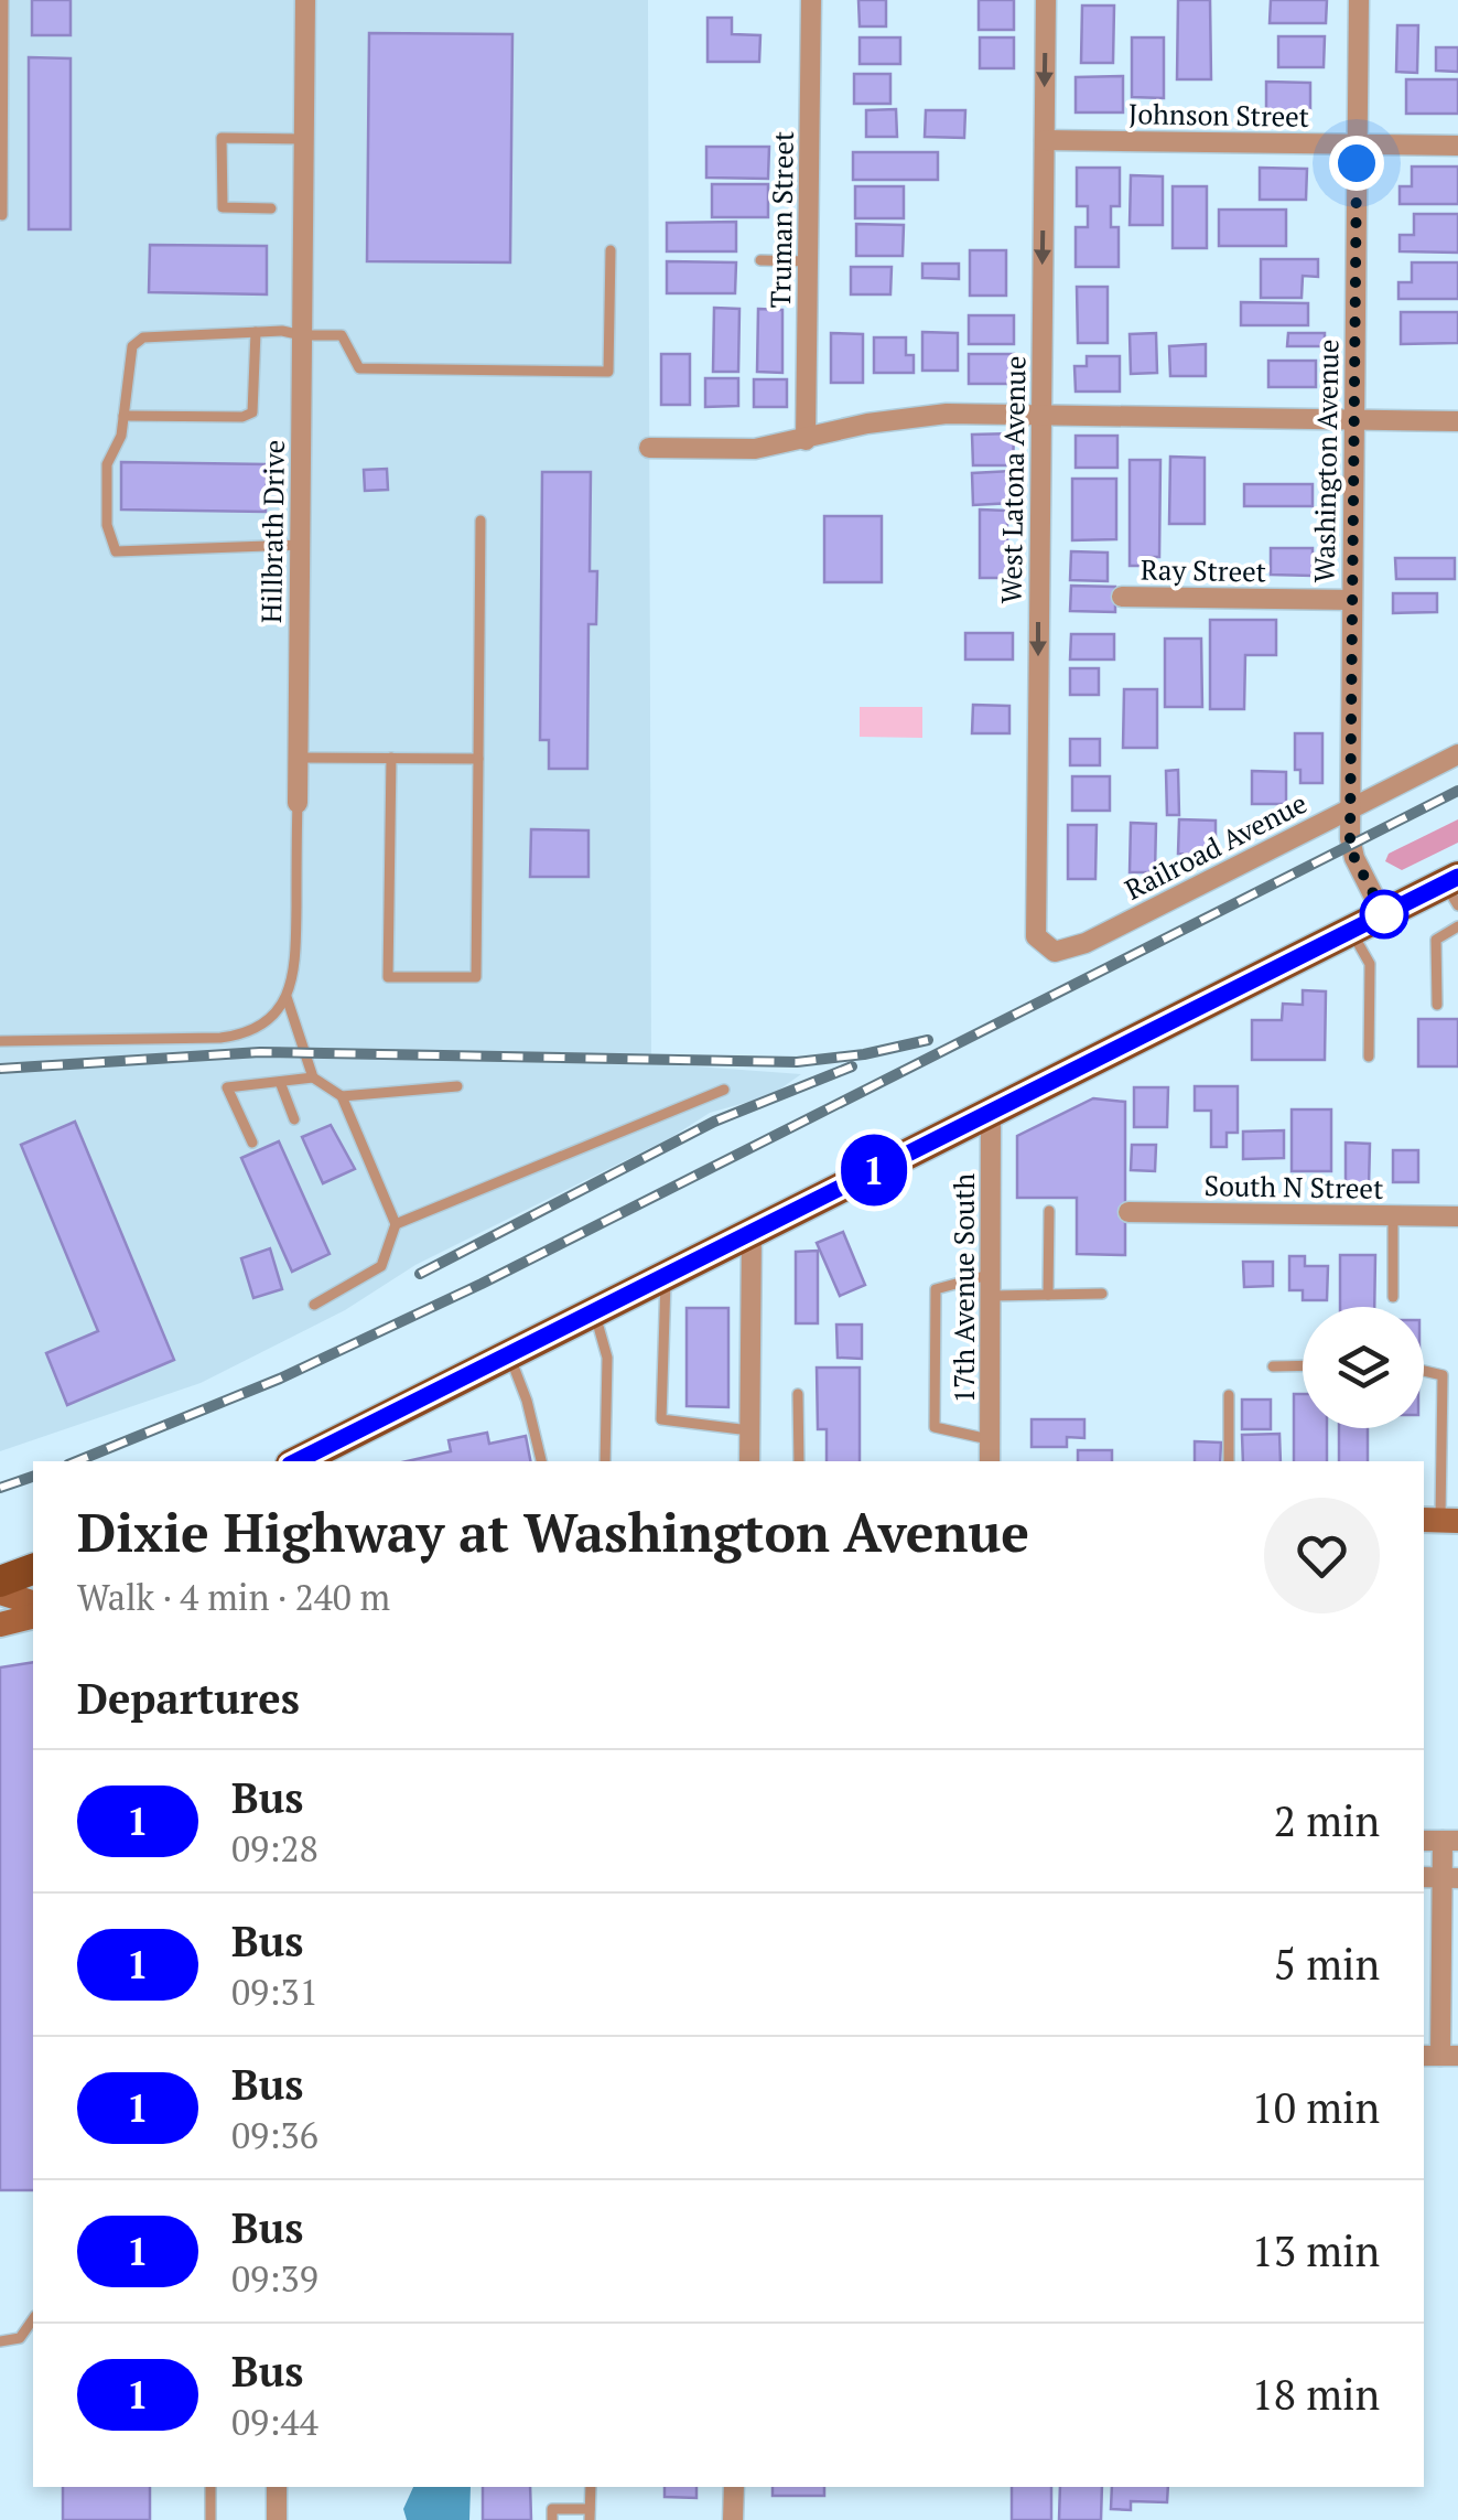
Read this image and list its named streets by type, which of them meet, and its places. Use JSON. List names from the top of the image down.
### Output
{
  "streets": {
    "street": [
      "Johnson Street",
      "Truman Street",
      "Washington Avenue",
      "West Latona Avenue",
      "Hillbrath Drive",
      "Ray Street",
      "Railroad Avenue",
      "South N Street",
      "17th Avenue South"
    ]
  },
  "crossings": [
    ["Johnson Street", "Washington Avenue"],
    ["Johnson Street", "West Latona Avenue"],
    ["Washington Avenue", "Ray Street"],
    ["Washington Avenue", "Railroad Avenue"],
    ["West Latona Avenue", "Railroad Avenue"]
  ],
  "one_way": ["West Latona Avenue"],
  "lines": ["bus line 1"],
  "page": {
    "on_map": "1",
    "heading": [
      ["Dixie Highway at Washington Avenue", "Walk · 4 min · 240 m"],
      "Departures"
    ],
    "list": [
      {
        "mark": "1",
        "name": "Bus",
        "note": "09:28",
        "value": "2 min"
      },
      {
        "mark": "1",
        "name": "Bus",
        "note": "09:31",
        "value": "5 min"
      },
      {
        "mark": "1",
        "name": "Bus",
        "note": "09:36",
        "value": "10 min"
      },
      {
        "mark": "1",
        "name": "Bus",
        "note": "09:39",
        "value": "13 min"
      },
      {
        "mark": "1",
        "name": "Bus",
        "note": "09:44",
        "value": "18 min"
      }
    ]
  }
}
